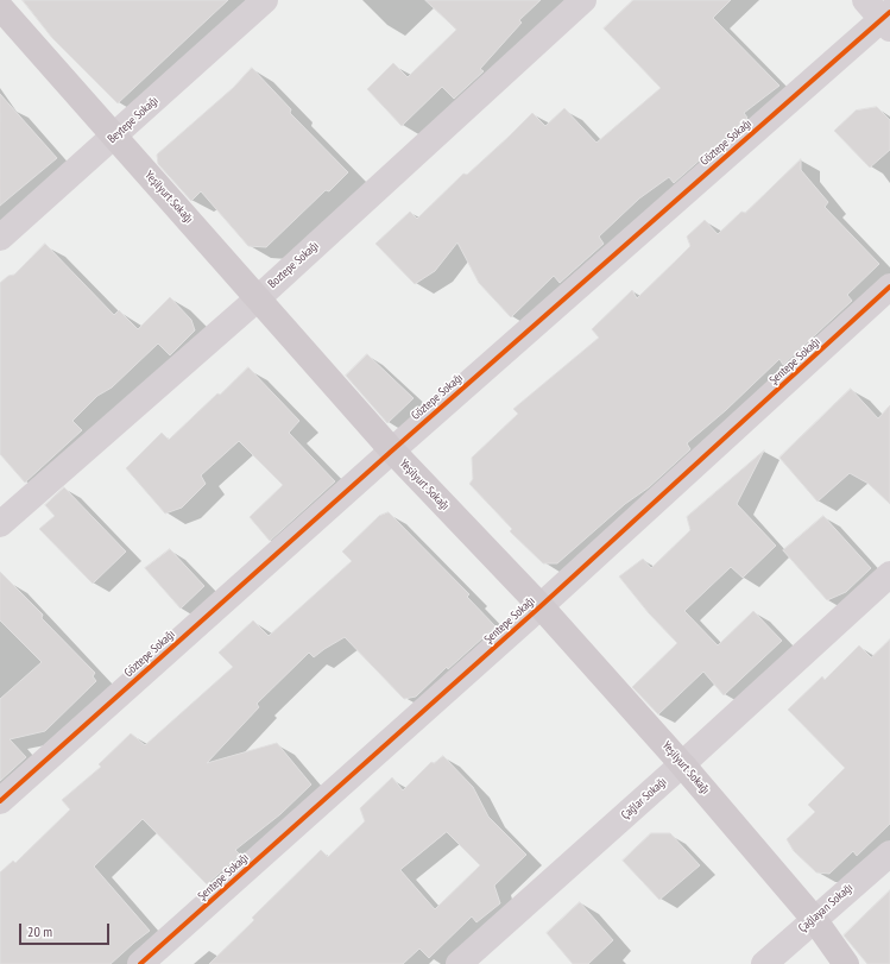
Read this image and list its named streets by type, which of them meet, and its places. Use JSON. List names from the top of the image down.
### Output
{
  "streets": {
    "main road": ["Yeşilyurt Sokağı"],
    "street": [
      "Beytepe Sokağı",
      "Göztepe Sokağı",
      "Boztepe Sokağı",
      "Şentepe Sokağı",
      "Çağlar Sokağı",
      "Çağlayan Sokağı"
    ]
  },
  "crossings": [
    ["Beytepe Sokağı", "Yeşilyurt Sokağı"],
    ["Göztepe Sokağı", "Yeşilyurt Sokağı"],
    ["Yeşilyurt Sokağı", "Boztepe Sokağı"],
    ["Yeşilyurt Sokağı", "Şentepe Sokağı"],
    ["Yeşilyurt Sokağı", "Çağlar Sokağı"],
    ["Yeşilyurt Sokağı", "Çağlayan Sokağı"]
  ],
  "scale_bar": "20 m"
}
